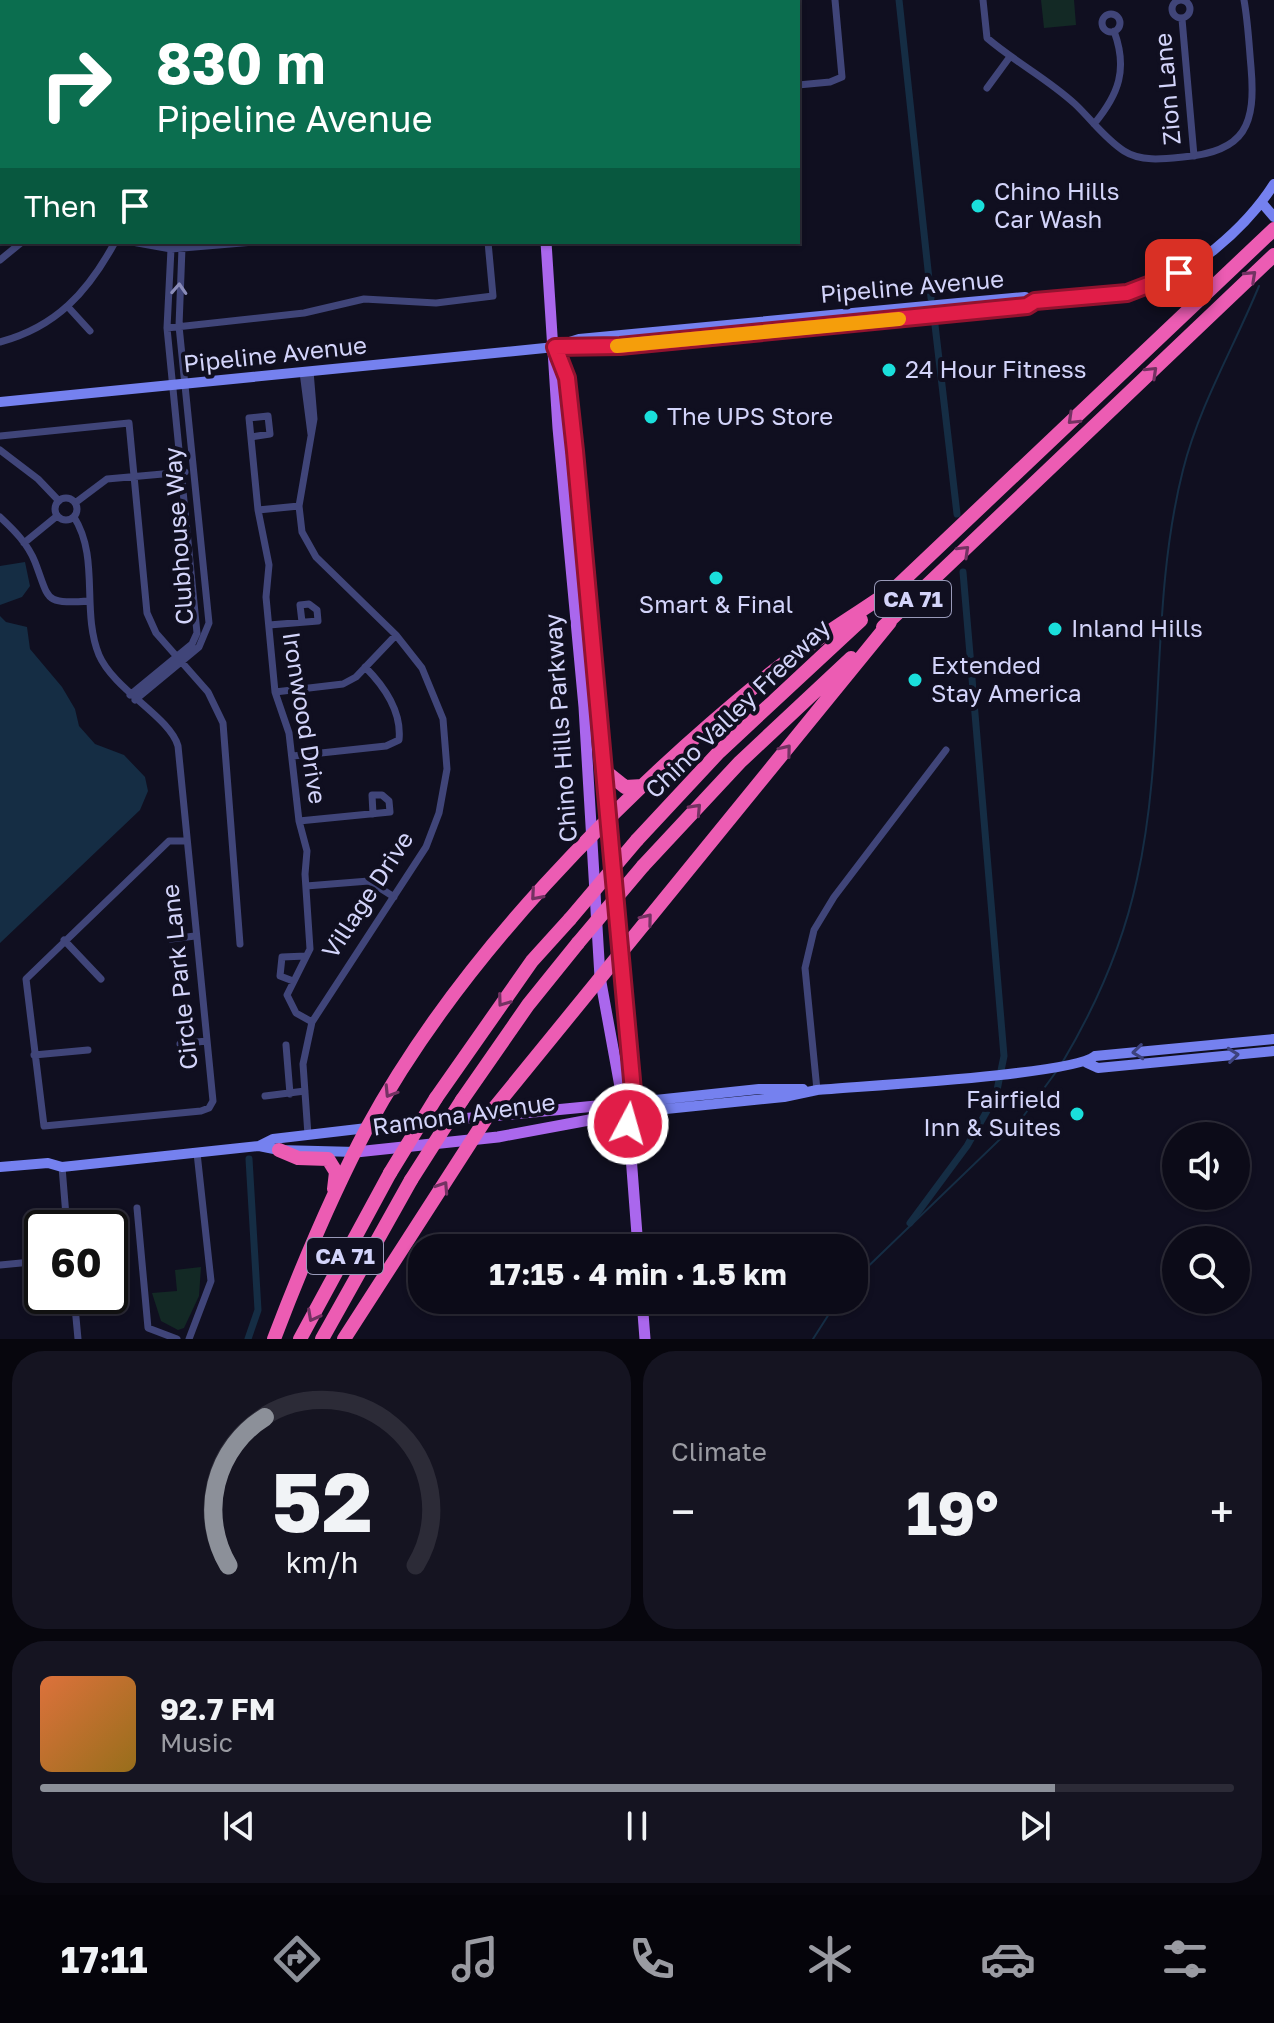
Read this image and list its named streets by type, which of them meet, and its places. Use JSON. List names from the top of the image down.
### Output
{
  "streets": {
    "highway": ["CA 71", "Chino Valley Freeway"],
    "main road": ["Pipeline Avenue", "Chino Hills Parkway", "Ramona Avenue"],
    "street": [
      "Zion Lane",
      "Clubhouse Way",
      "Ironwood Drive",
      "Village Drive",
      "Circle Park Lane"
    ]
  },
  "crossings": [
    ["Pipeline Avenue", "Clubhouse Way"],
    ["Pipeline Avenue", "Chino Hills Parkway"],
    ["Pipeline Avenue", "Village Drive"],
    ["Clubhouse Way", "Circle Park Lane"],
    ["Chino Hills Parkway", "Ramona Avenue"],
    ["Village Drive", "Ramona Avenue"]
  ],
  "places": [
    "Chino Hills Car Wash",
    "24 Hour Fitness",
    "The UPS Store",
    "Smart & Final",
    "Inland Hills",
    "Extended Stay America",
    "Fairfield Inn & Suites"
  ],
  "page": {
    "turn": ["830 m", "Pipeline Avenue"],
    "then": "Then",
    "limit": "60",
    "trip": "17:15 · 4 min · 1.5 km",
    "tile": "Climate",
    "heat": ["−", "19°", "+"],
    "song": ["92.7 FM", "Music"],
    "tabs": "17:11",
    "gauge": ["52", "km/h"]
  }
}
